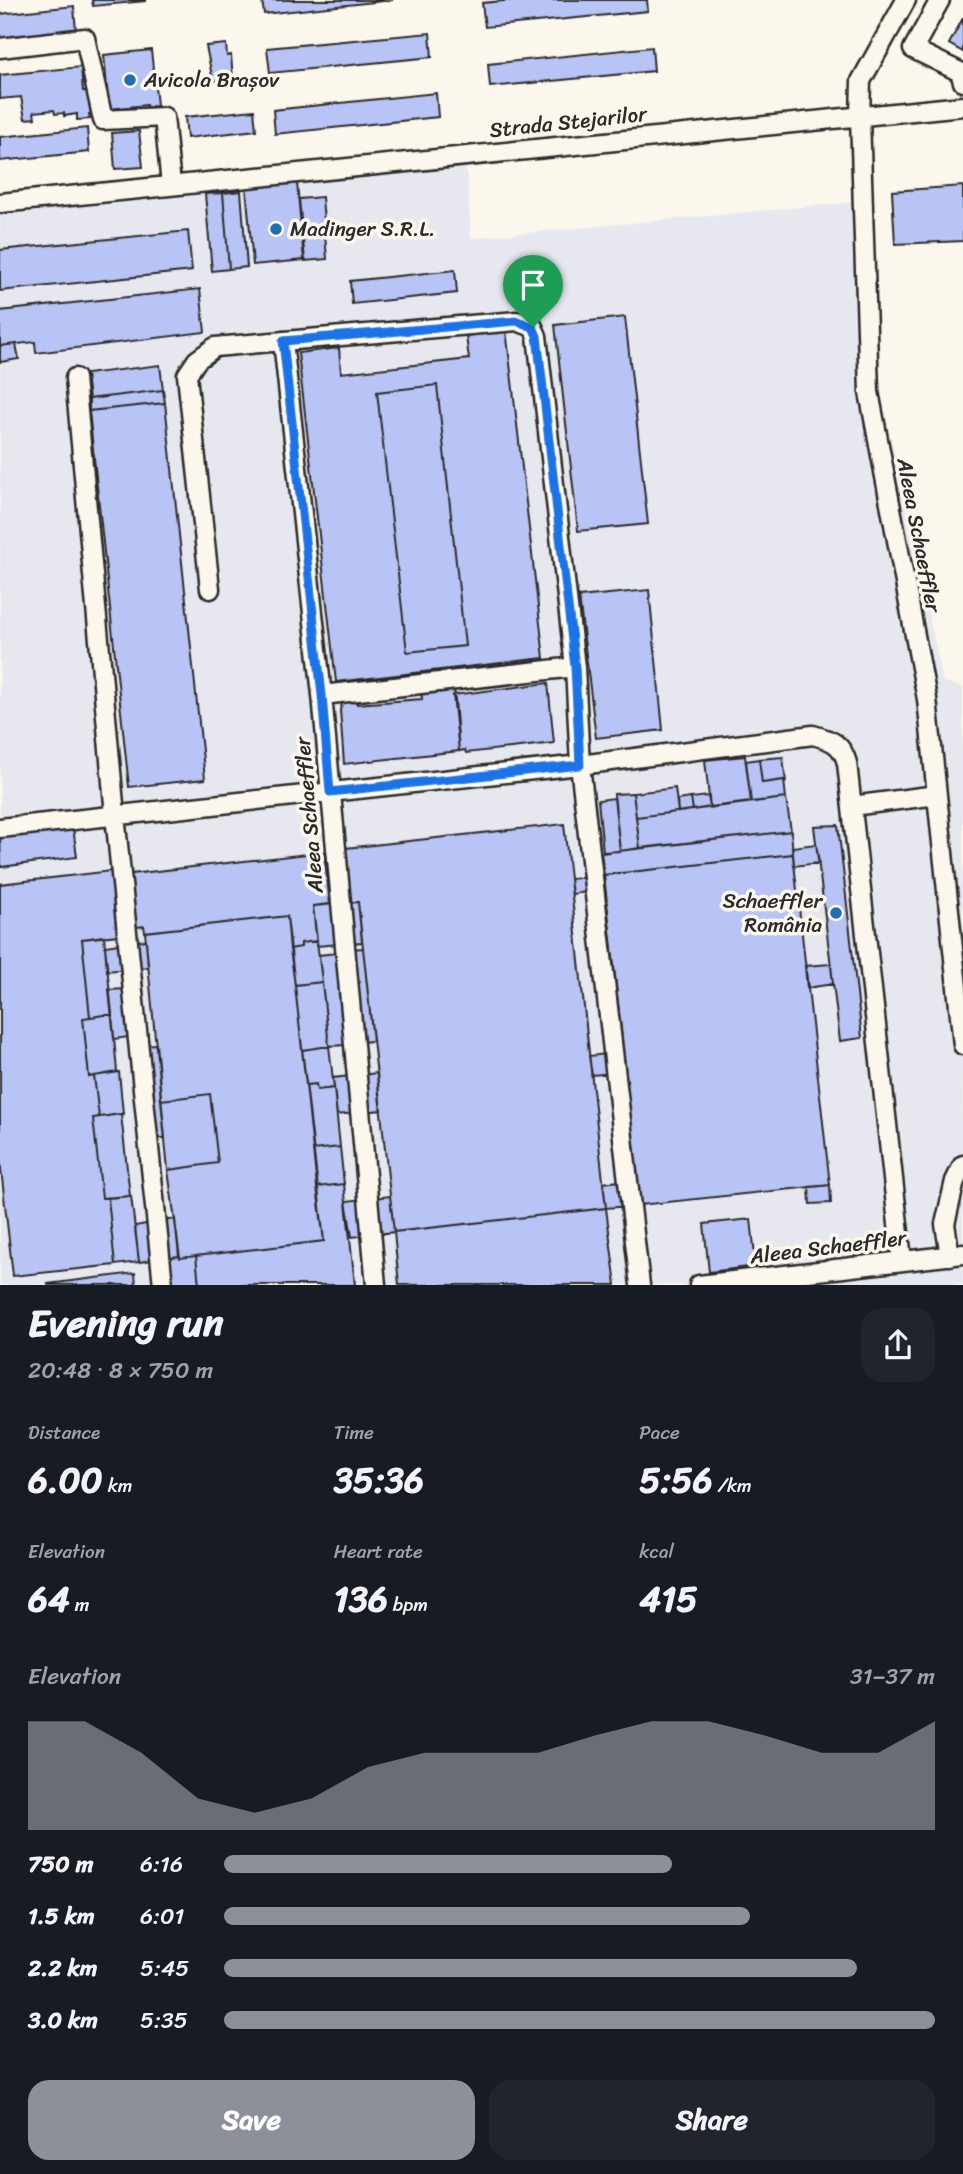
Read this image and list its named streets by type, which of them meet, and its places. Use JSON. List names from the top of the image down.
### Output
{
  "streets": {
    "street": ["Strada Stejarilor", "Aleea Schaeffler"]
  },
  "crossings": [
    ["Strada Stejarilor", "Aleea Schaeffler"]
  ],
  "places": ["Avicola Brașov", "Madinger S.R.L.", "Schaeffler România"],
  "page": {
    "heading": ["Evening run", "20:48 · 8 × 750 m"],
    "stats": [
      ["Distance", "6.00 km"],
      ["Time", "35:36"],
      ["Pace", "5:56 /km"],
      ["Elevation", "64 m"],
      ["Heart rate", "136 bpm"],
      ["kcal", "415"]
    ],
    "chart": ["Elevation", "31–37 m"],
    "list": [
      {
        "name": "750 m",
        "note": "6:16"
      },
      {
        "name": "1.5 km",
        "note": "6:01"
      },
      {
        "name": "2.2 km",
        "note": "5:45"
      },
      {
        "name": "3.0 km",
        "note": "5:35"
      }
    ],
    "buttons": ["Save", "Share"]
  }
}
